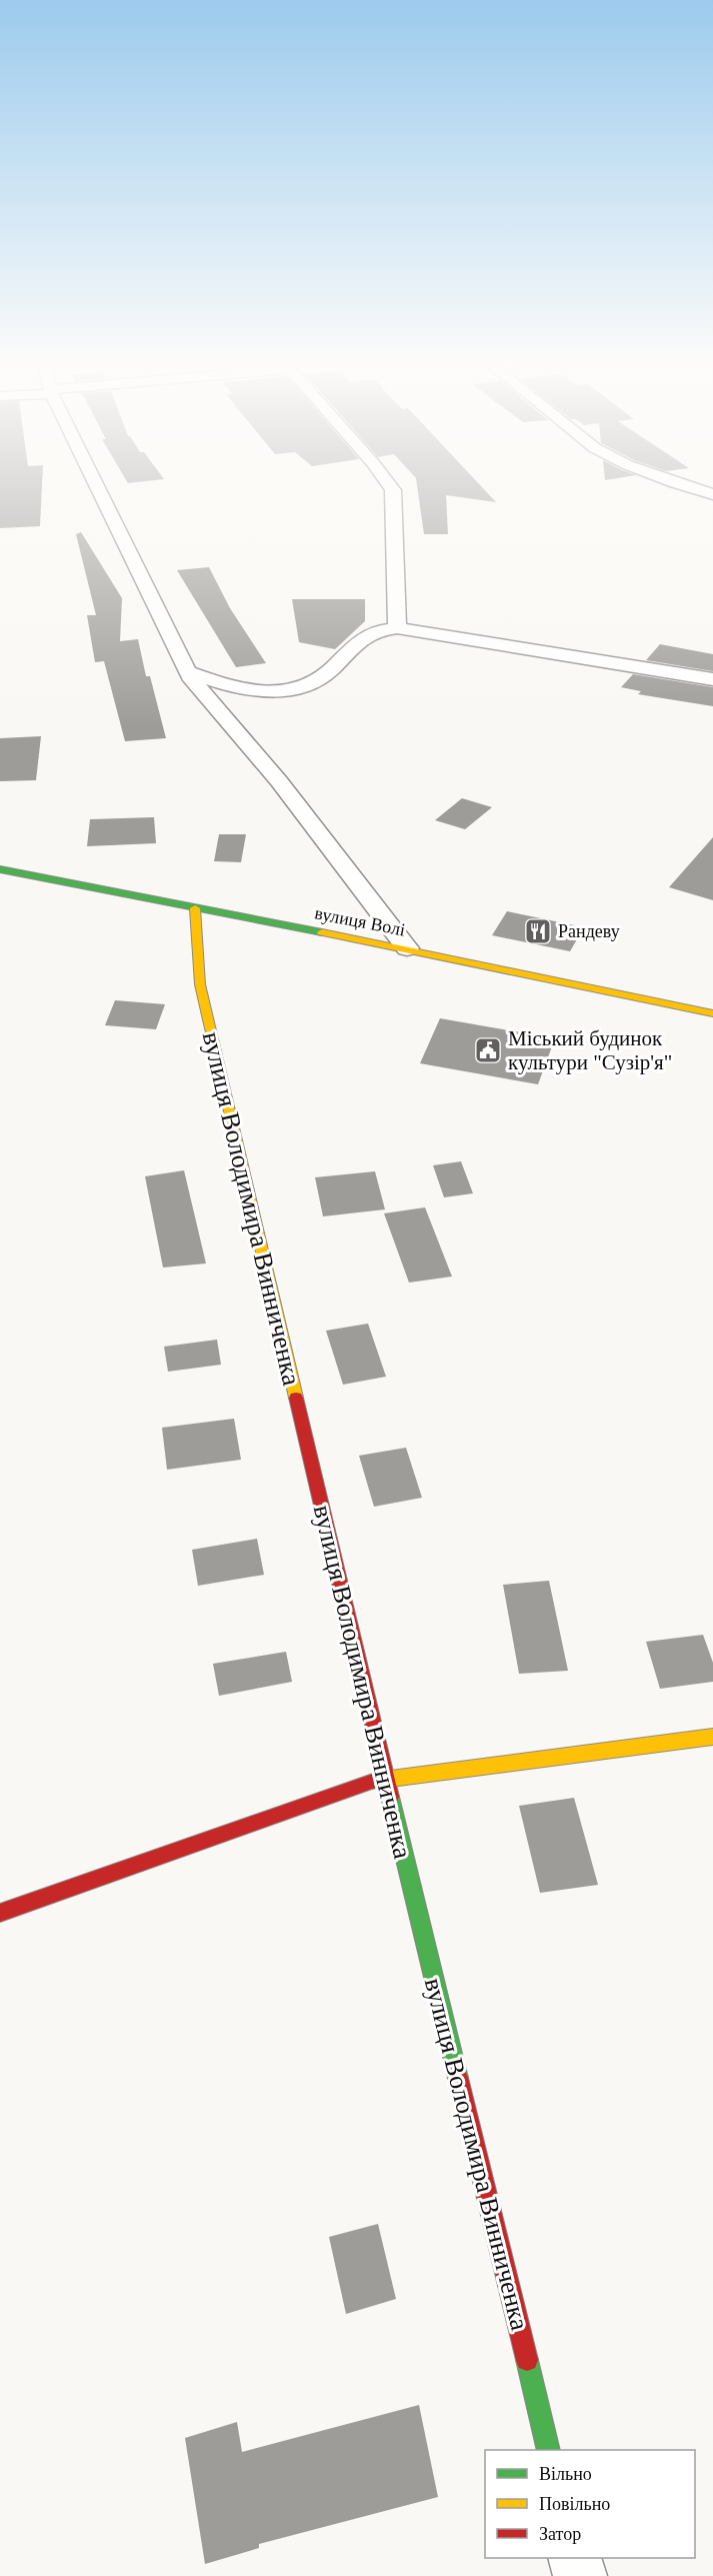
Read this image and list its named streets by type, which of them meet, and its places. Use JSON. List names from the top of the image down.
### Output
{
  "streets": {
    "street": ["вулиця Волі", "вулиця Володимира Винниченка"]
  },
  "crossings": [
    ["вулиця Волі", "вулиця Володимира Винниченка"]
  ],
  "places": {
    "restaurant": ["Рандеву"],
    "public building": ["Міський будинок культури \"Сузір'я\""]
  },
  "legend": ["Вільно", "Повільно", "Затор"]
}
